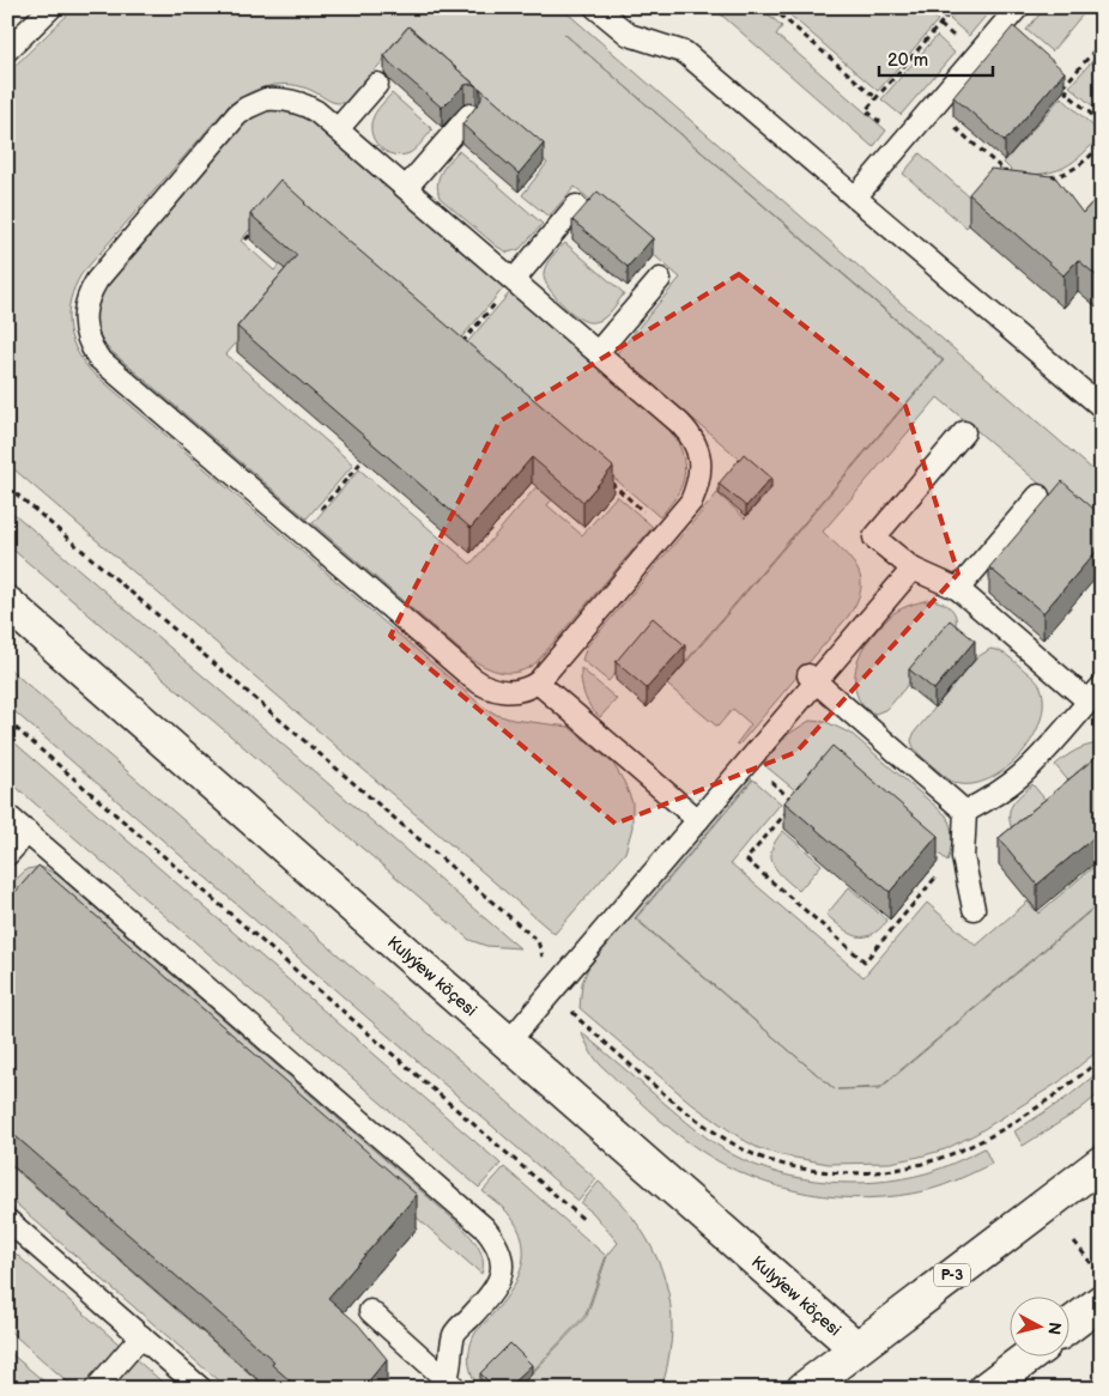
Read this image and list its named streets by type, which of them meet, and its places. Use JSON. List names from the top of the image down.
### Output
{
  "streets": {
    "main road": ["Kulyýew köçesi", "P-3"]
  },
  "crossings": [
    ["Kulyýew köçesi", "P-3"]
  ],
  "scale_bar": "20 m",
  "north": "right"
}
